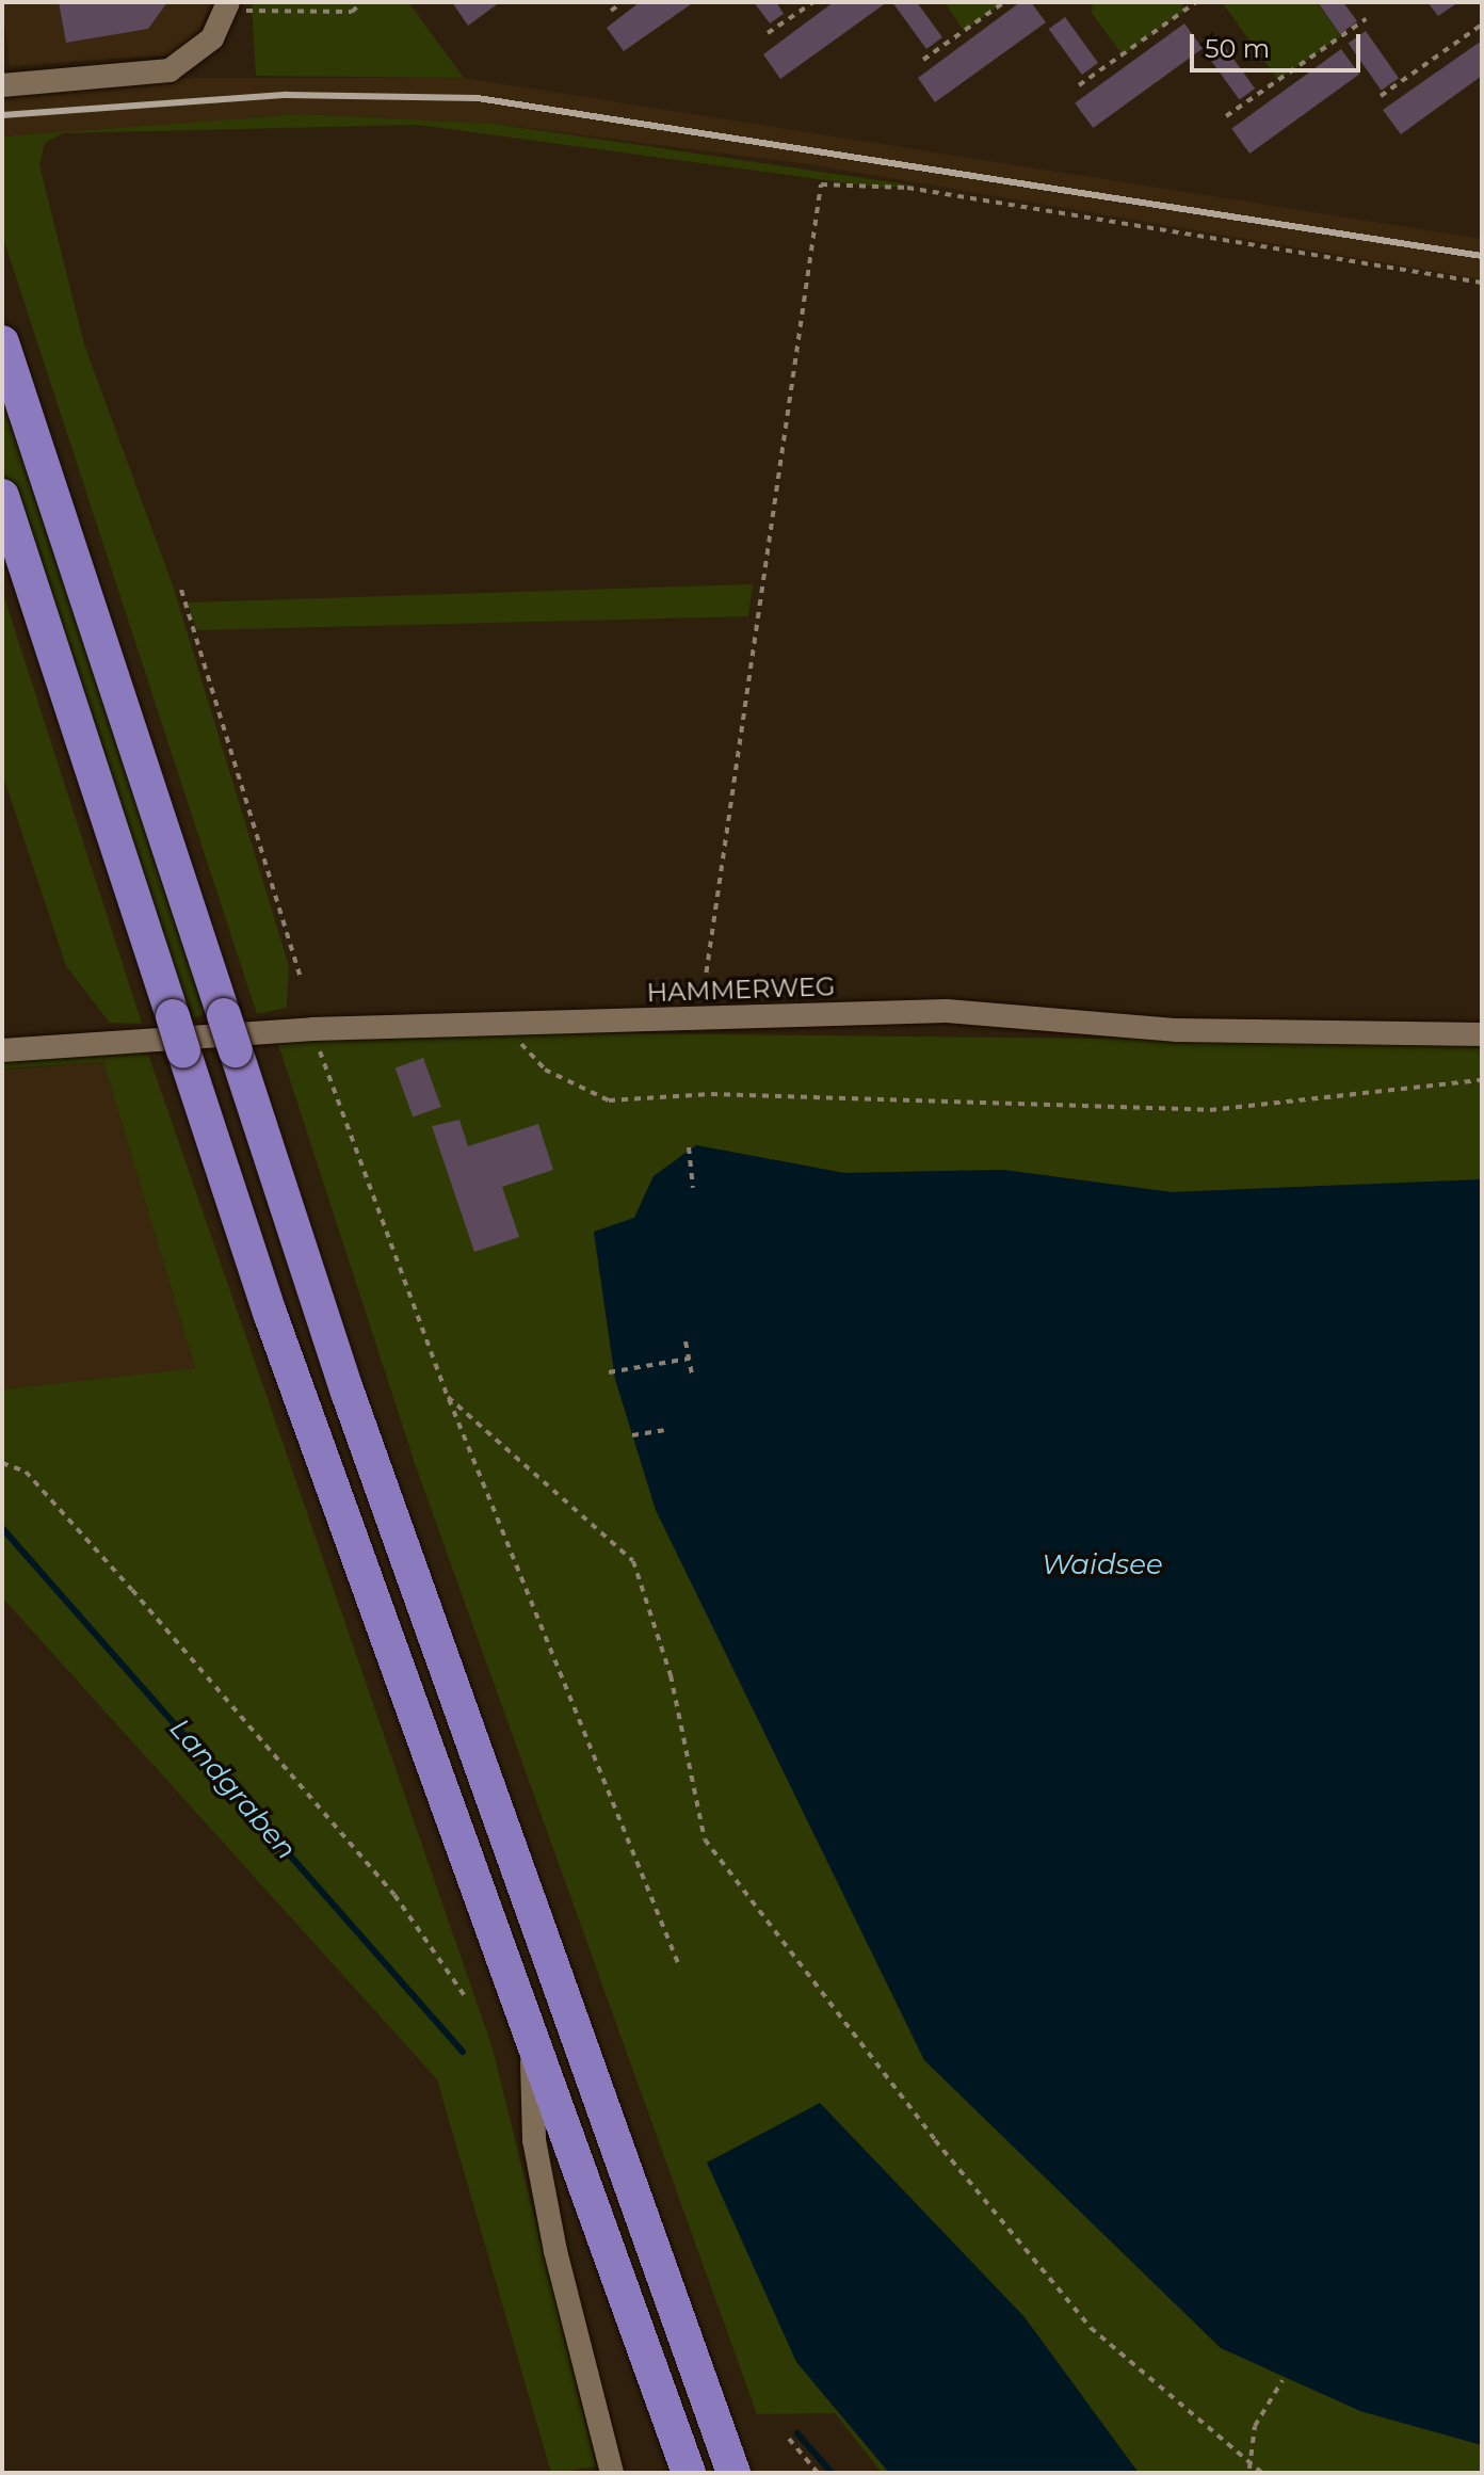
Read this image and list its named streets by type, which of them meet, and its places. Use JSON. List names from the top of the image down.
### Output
{
  "streets": {
    "street": ["HAMMERWEG"]
  },
  "water": ["Waidsee", "Landgraben"],
  "scale_bar": "50 m"
}
